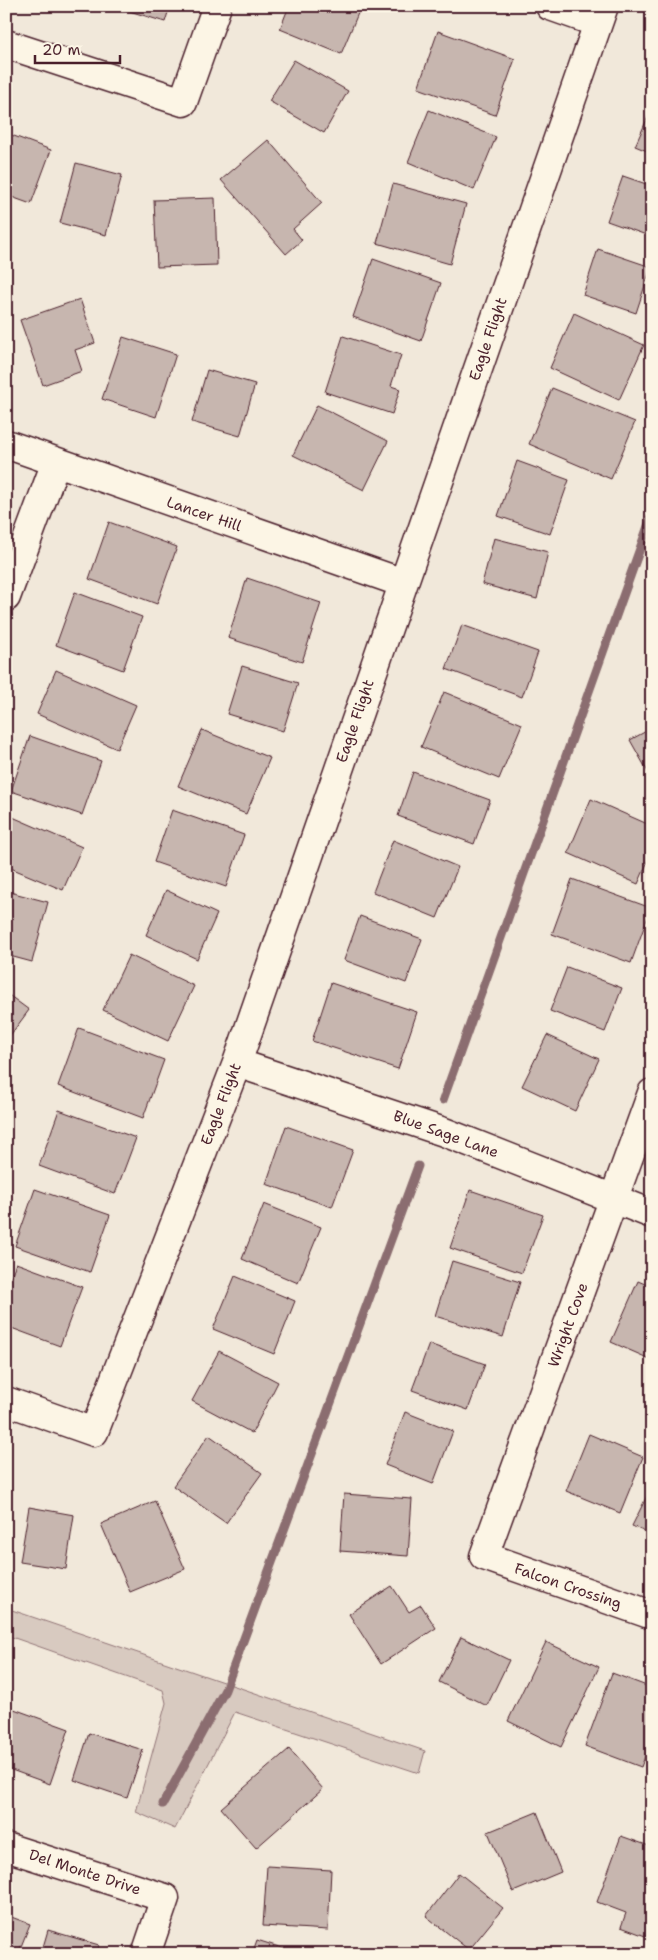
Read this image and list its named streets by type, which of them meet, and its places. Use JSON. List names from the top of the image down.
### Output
{
  "streets": {
    "street": [
      "Eagle Flight",
      "Lancer Hill",
      "Blue Sage Lane",
      "Wright Cove",
      "Falcon Crossing",
      "Del Monte Drive"
    ]
  },
  "crossings": [
    ["Eagle Flight", "Lancer Hill"],
    ["Eagle Flight", "Blue Sage Lane"],
    ["Blue Sage Lane", "Wright Cove"],
    ["Wright Cove", "Falcon Crossing"]
  ],
  "scale_bar": "20 m"
}
